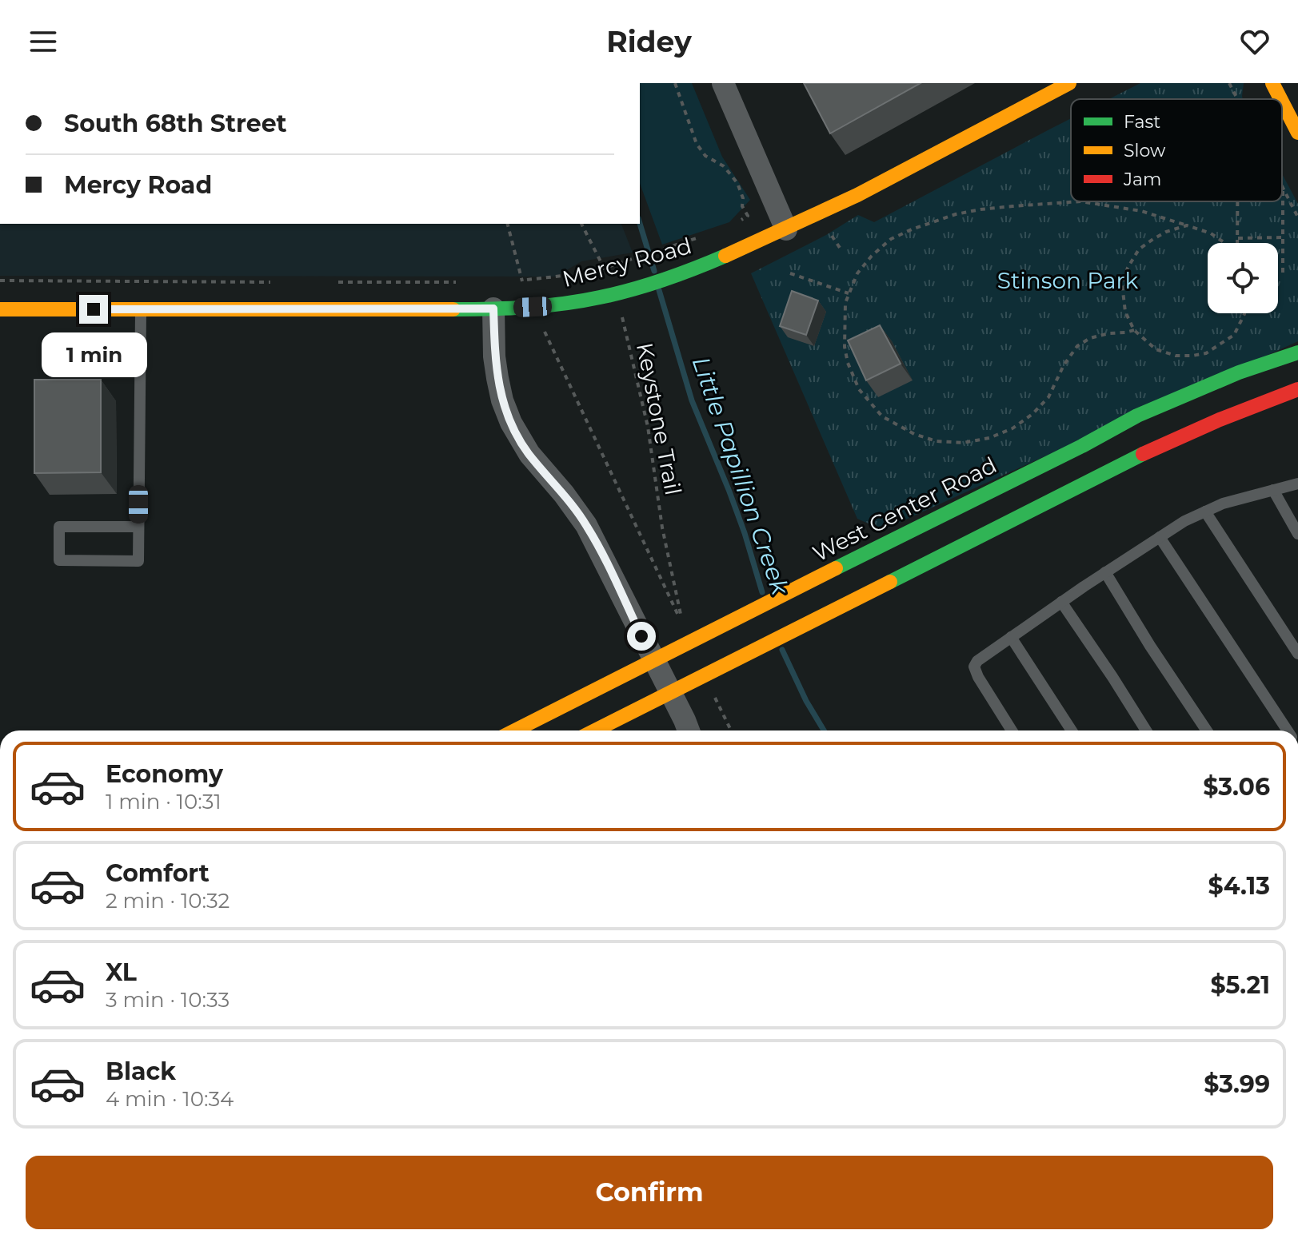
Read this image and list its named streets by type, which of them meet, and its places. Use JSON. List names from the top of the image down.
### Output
{
  "streets": {
    "main road": ["Mercy Road", "West Center Road"],
    "path": ["Keystone Trail"]
  },
  "crossings": [
    ["Mercy Road", "Keystone Trail"]
  ],
  "water": ["Little Papillion Creek"],
  "parks": ["Stinson Park"],
  "legend": ["Fast", "Slow", "Jam"],
  "page": {
    "header": "Ridey",
    "banner": ["South 68th Street", "Mercy Road"],
    "bubble": "1 min",
    "list": [
      {
        "name": "Economy",
        "note": "1 min · 10:31",
        "value": "$3.06"
      },
      {
        "name": "Comfort",
        "note": "2 min · 10:32",
        "value": "$4.13"
      },
      {
        "name": "XL",
        "note": "3 min · 10:33",
        "value": "$5.21"
      },
      {
        "name": "Black",
        "note": "4 min · 10:34",
        "value": "$3.99"
      }
    ],
    "buttons": "Confirm"
  }
}
